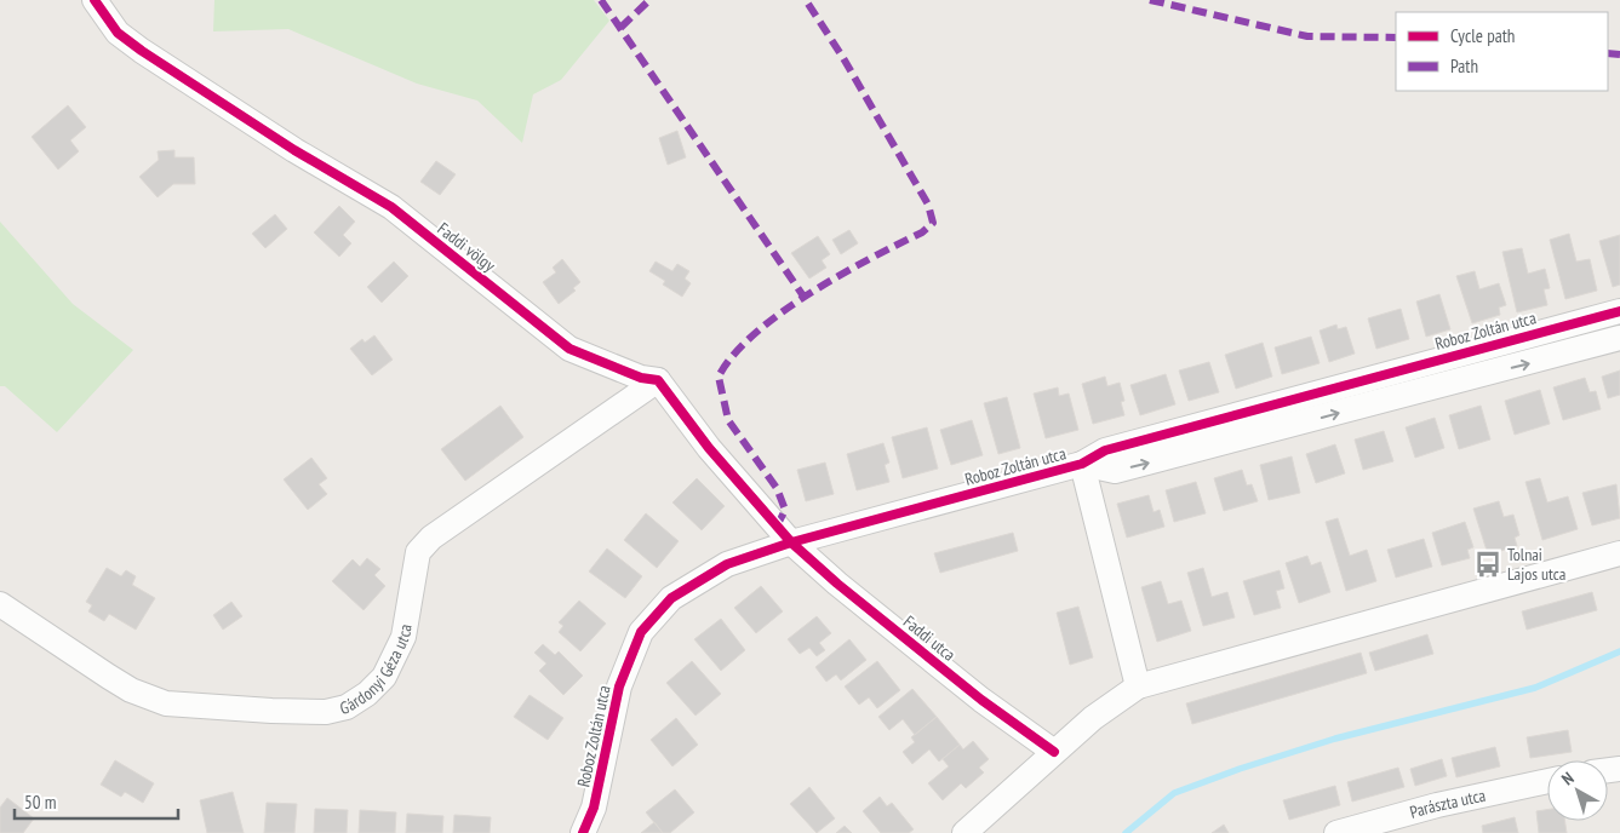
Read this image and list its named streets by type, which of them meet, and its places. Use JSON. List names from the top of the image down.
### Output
{
  "streets": {
    "street": [
      "Faddi völgy",
      "Roboz Zoltán utca",
      "Faddi utca",
      "Gárdonyi Géza utca",
      "Parászta utca"
    ]
  },
  "crossings": [
    ["Faddi völgy", "Gárdonyi Géza utca"],
    ["Roboz Zoltán utca", "Faddi utca"]
  ],
  "places": {
    "bus stop": ["Tolnai Lajos utca"]
  },
  "legend": ["Cycle path", "Path"],
  "scale_bar": "50 m",
  "north": "top left"
}
